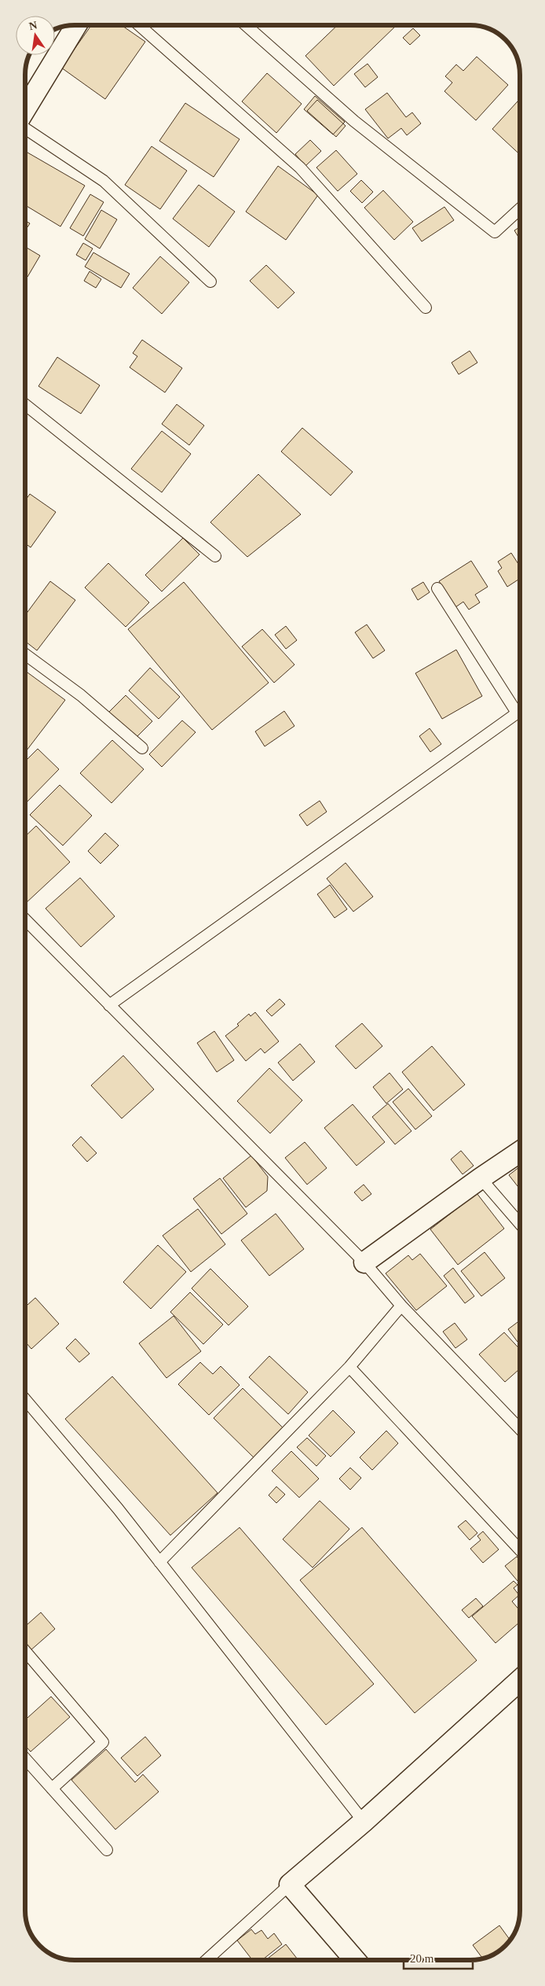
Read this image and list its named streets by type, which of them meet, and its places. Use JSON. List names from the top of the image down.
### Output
{
  "scale_bar": "20 m",
  "north": "top"
}
